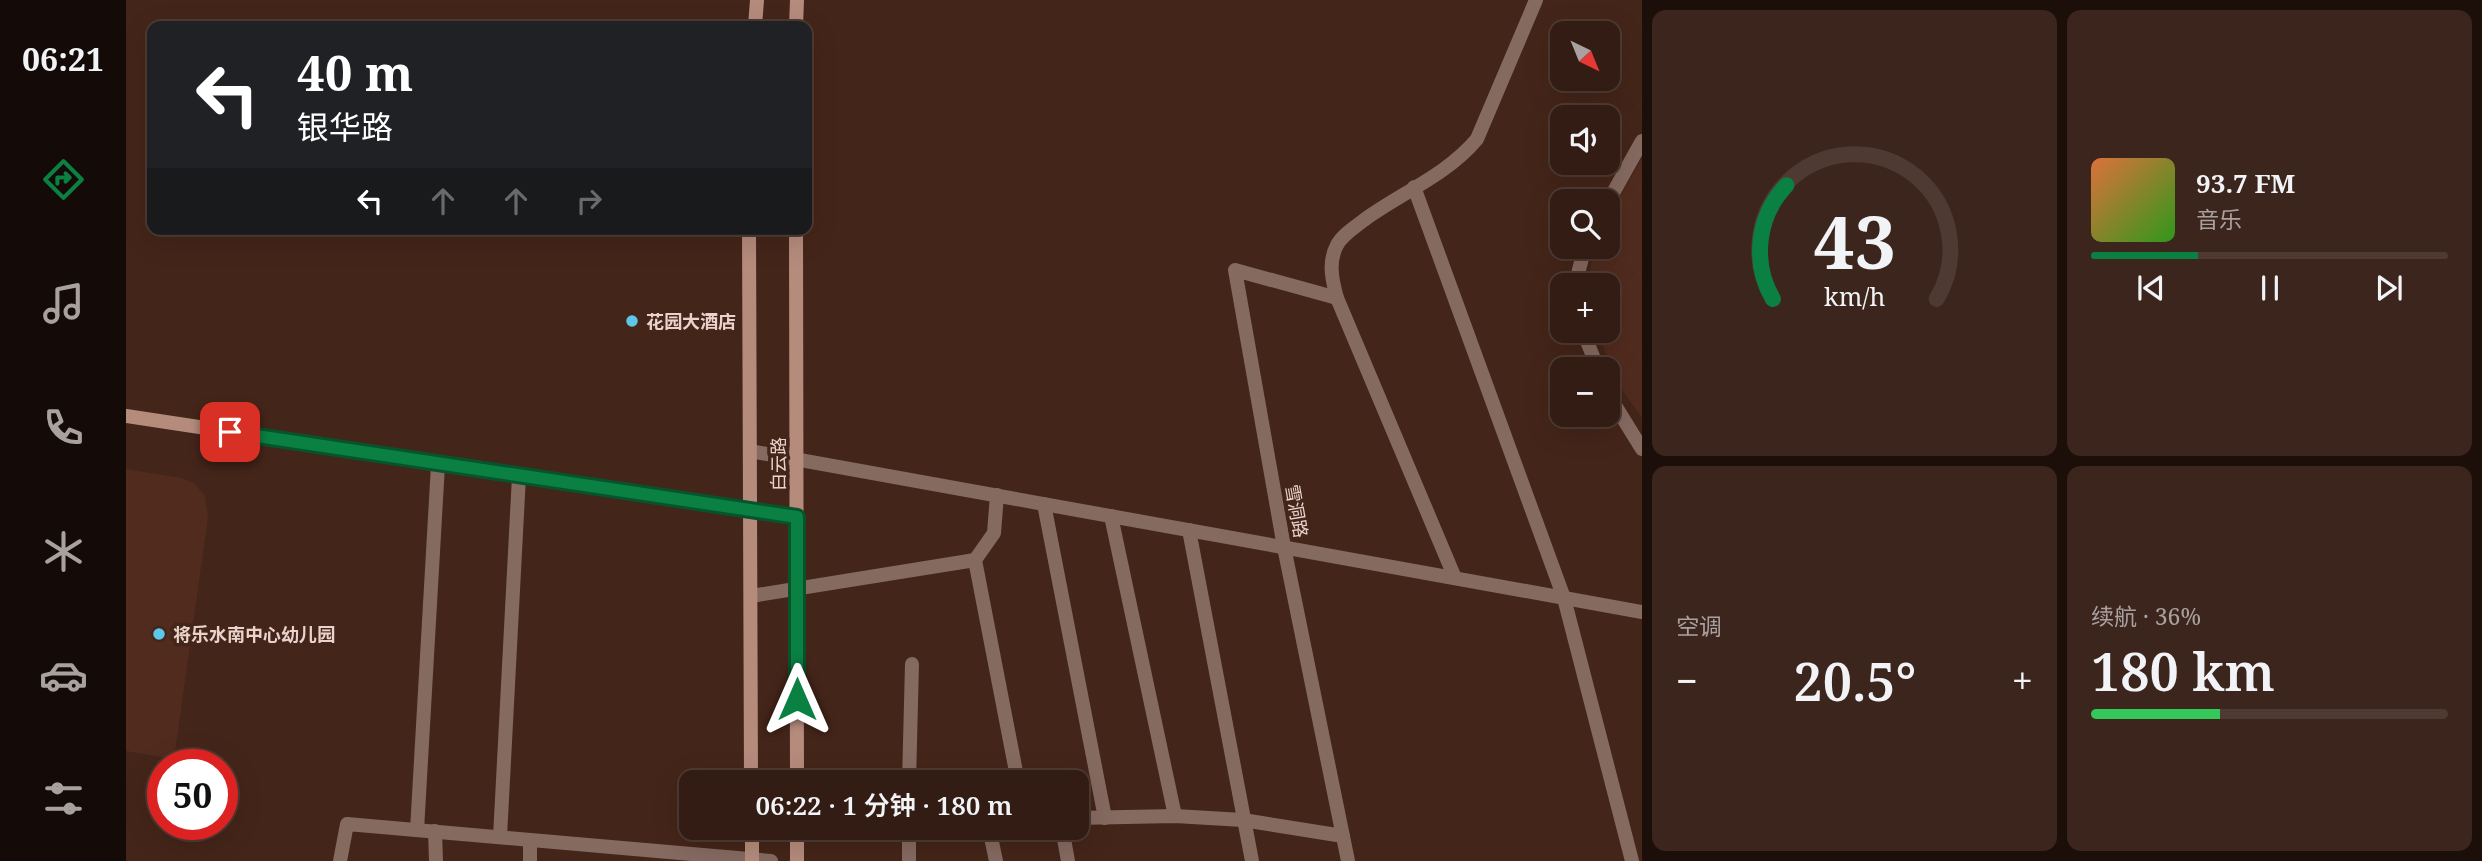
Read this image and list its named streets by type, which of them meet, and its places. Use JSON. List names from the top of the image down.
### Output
{
  "streets": {
    "main road": ["白云路"],
    "street": ["雪洞路"]
  },
  "places": ["花园大酒店", "将乐水南中心幼儿园"],
  "north": "bottom right",
  "page": {
    "tabs": "06:21",
    "map_buttons": ["+", "−"],
    "turn": ["40 m", "银华路"],
    "song": ["93.7 FM", "音乐"],
    "tile": [
      "空调",
      ["续航 · 36%", "180 km"]
    ],
    "heat": ["−", "20.5°", "+"],
    "limit": "50",
    "trip": "06:22 · 1 分钟 · 180 m",
    "gauge": ["43", "km/h"]
  }
}
